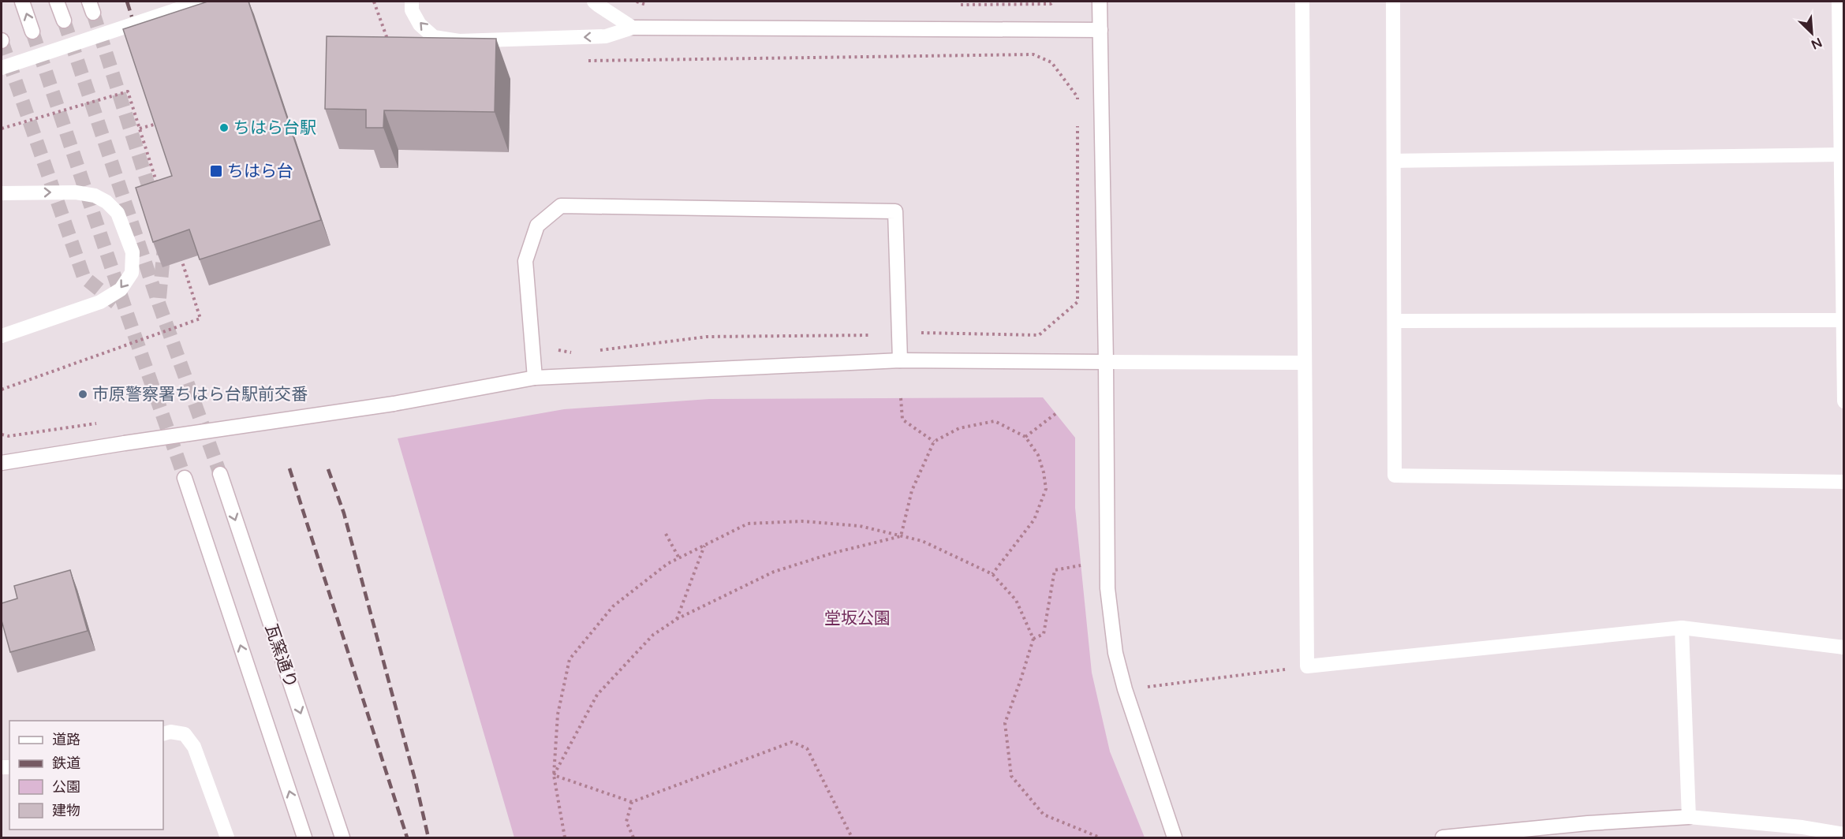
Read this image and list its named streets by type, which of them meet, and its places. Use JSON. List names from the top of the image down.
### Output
{
  "streets": {
    "street": ["瓦窯通り"]
  },
  "parks": ["堂坂公園"],
  "places": {
    "other": ["ちはら台駅", "市原警察署ちはら台駅前交番"],
    "transit": ["ちはら台"]
  },
  "legend": [
    "道路",
    "鉄道",
    "公園",
    "建物"
  ],
  "north": "bottom right"
}
